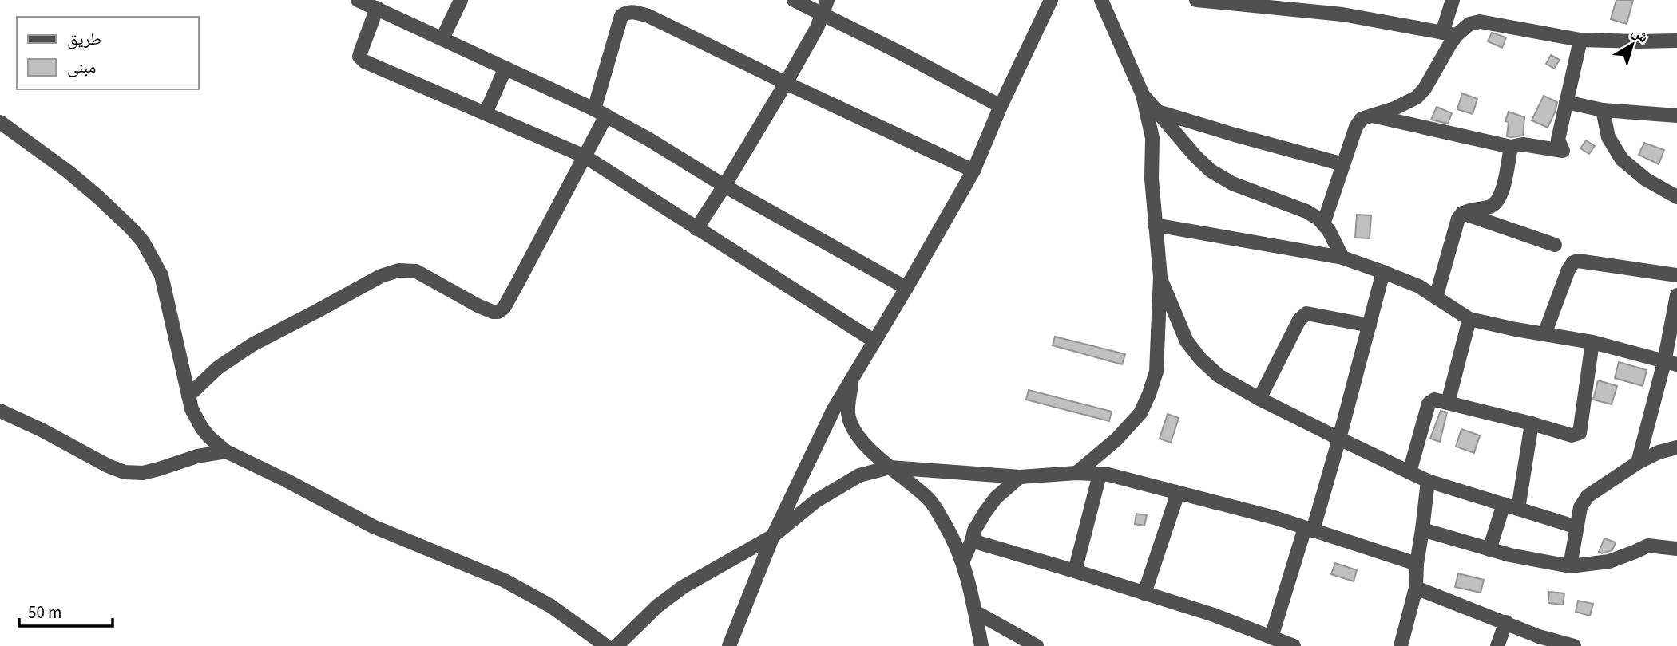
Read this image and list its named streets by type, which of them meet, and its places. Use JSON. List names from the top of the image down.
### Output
{
  "legend": ["طريق", "مبنى"],
  "scale_bar": "50 m",
  "north": "top right"
}
